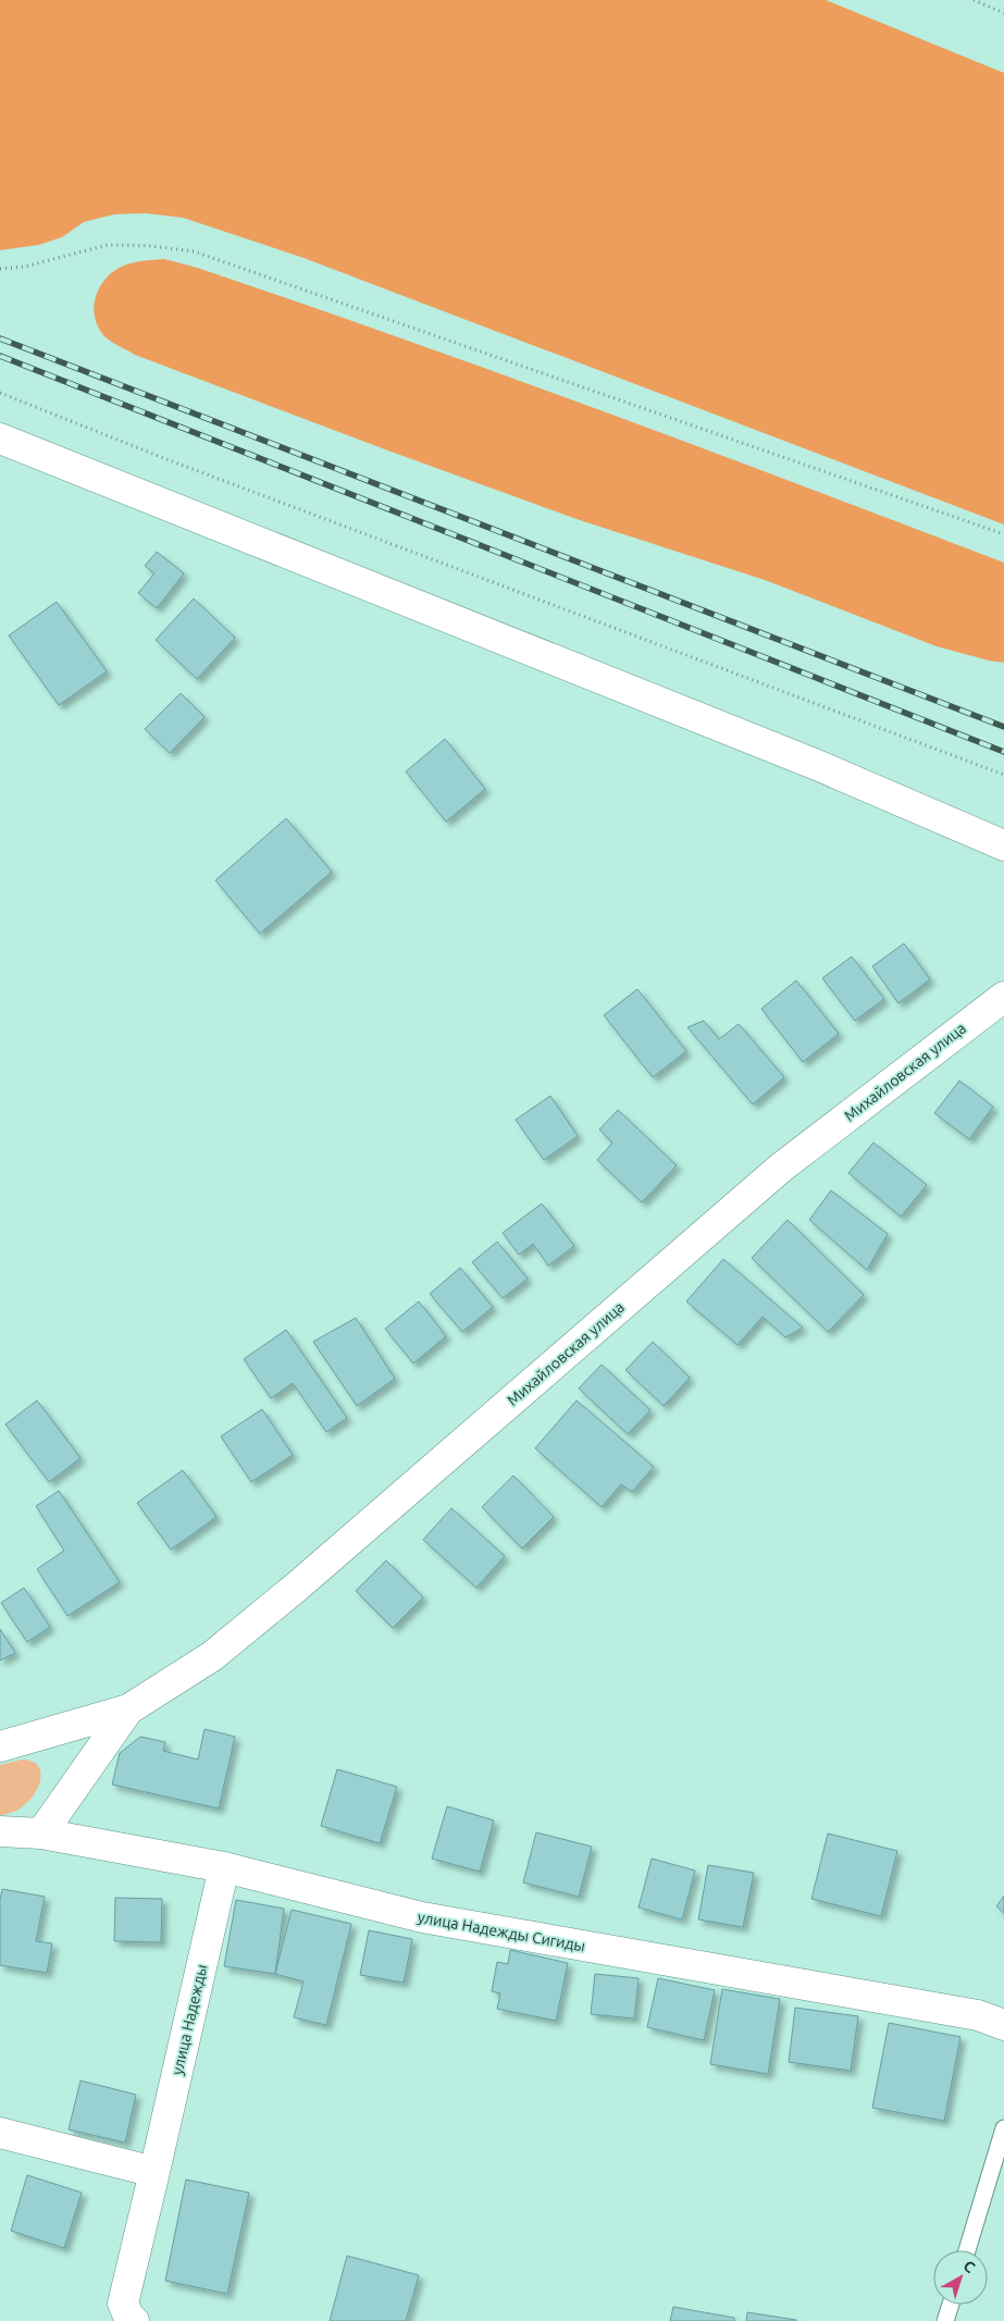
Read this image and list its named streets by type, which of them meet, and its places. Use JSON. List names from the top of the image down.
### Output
{
  "streets": {
    "street": ["Михайловская улица", "улица Надежды Сигиды", "улица Надежды"]
  },
  "crossings": [
    ["Михайловская улица", "улица Надежды Сигиды"],
    ["улица Надежды Сигиды", "улица Надежды"]
  ],
  "north": "top right"
}
